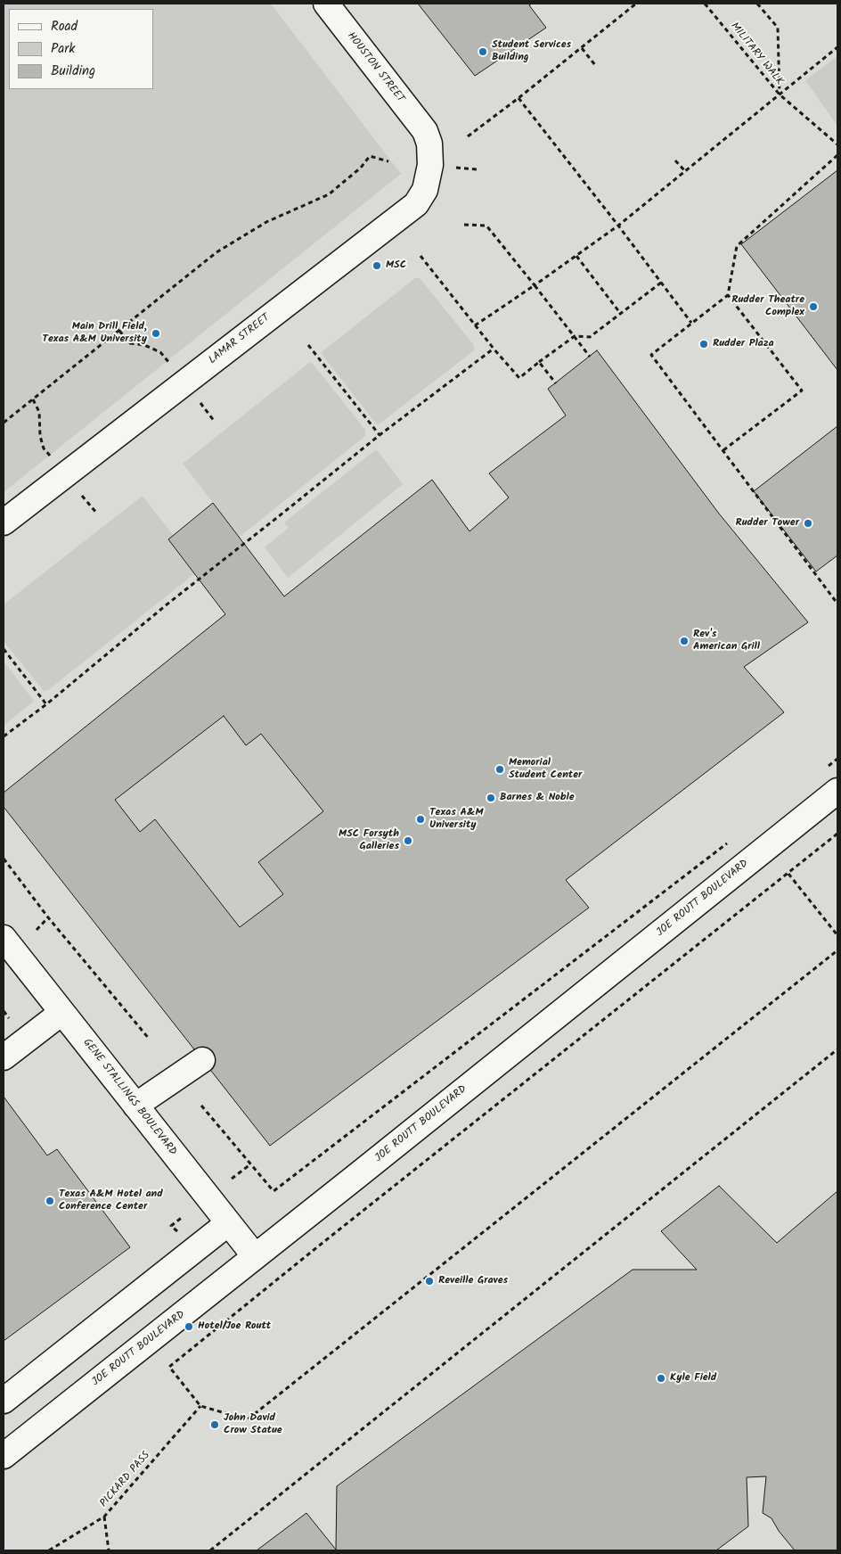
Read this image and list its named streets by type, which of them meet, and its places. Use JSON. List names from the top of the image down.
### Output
{
  "streets": {
    "street": [
      "HOUSTON STREET",
      "LAMAR STREET",
      "JOE ROUTT BOULEVARD",
      "GENE STALLINGS BOULEVARD"
    ],
    "path": ["MILITARY WALK", "PICKARD PASS"]
  },
  "crossings": [
    ["HOUSTON STREET", "LAMAR STREET"],
    ["JOE ROUTT BOULEVARD", "GENE STALLINGS BOULEVARD"]
  ],
  "places": [
    "Student Services Building",
    "MSC",
    "Rudder Theatre Complex",
    "Main Drill Field, Texas A&M University",
    "Rudder Plaza",
    "Rudder Tower",
    "Rev's American Grill",
    "Memorial Student Center",
    "Barnes & Noble",
    "Texas A&M University",
    "MSC Forsyth Galleries",
    "Texas A&M Hotel and Conference Center",
    "Reveille Graves",
    "Hotel/Joe Routt",
    "Kyle Field",
    "John David Crow Statue"
  ],
  "legend": ["Road", "Park", "Building"]
}
